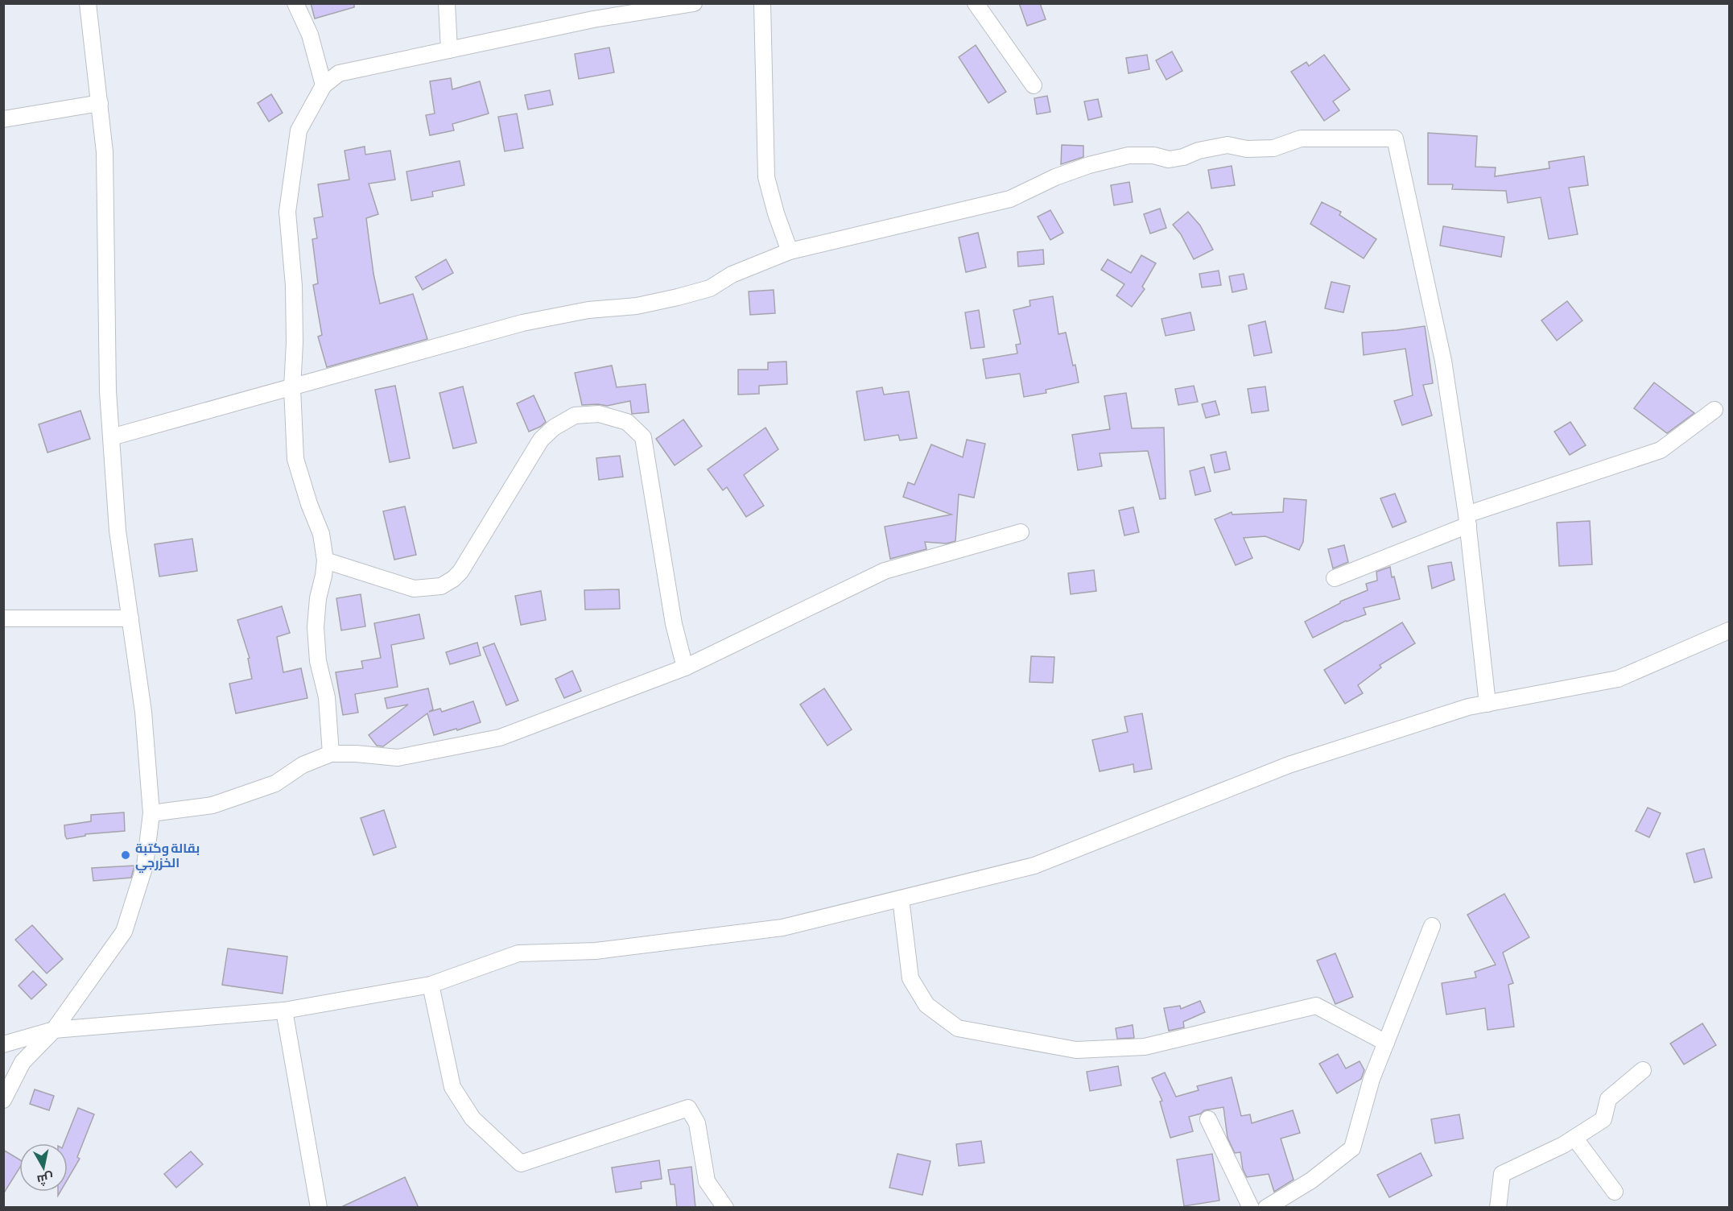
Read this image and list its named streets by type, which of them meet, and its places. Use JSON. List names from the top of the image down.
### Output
{
  "places": ["بقالة وكتبة الخزرجي"],
  "north": "bottom"
}
